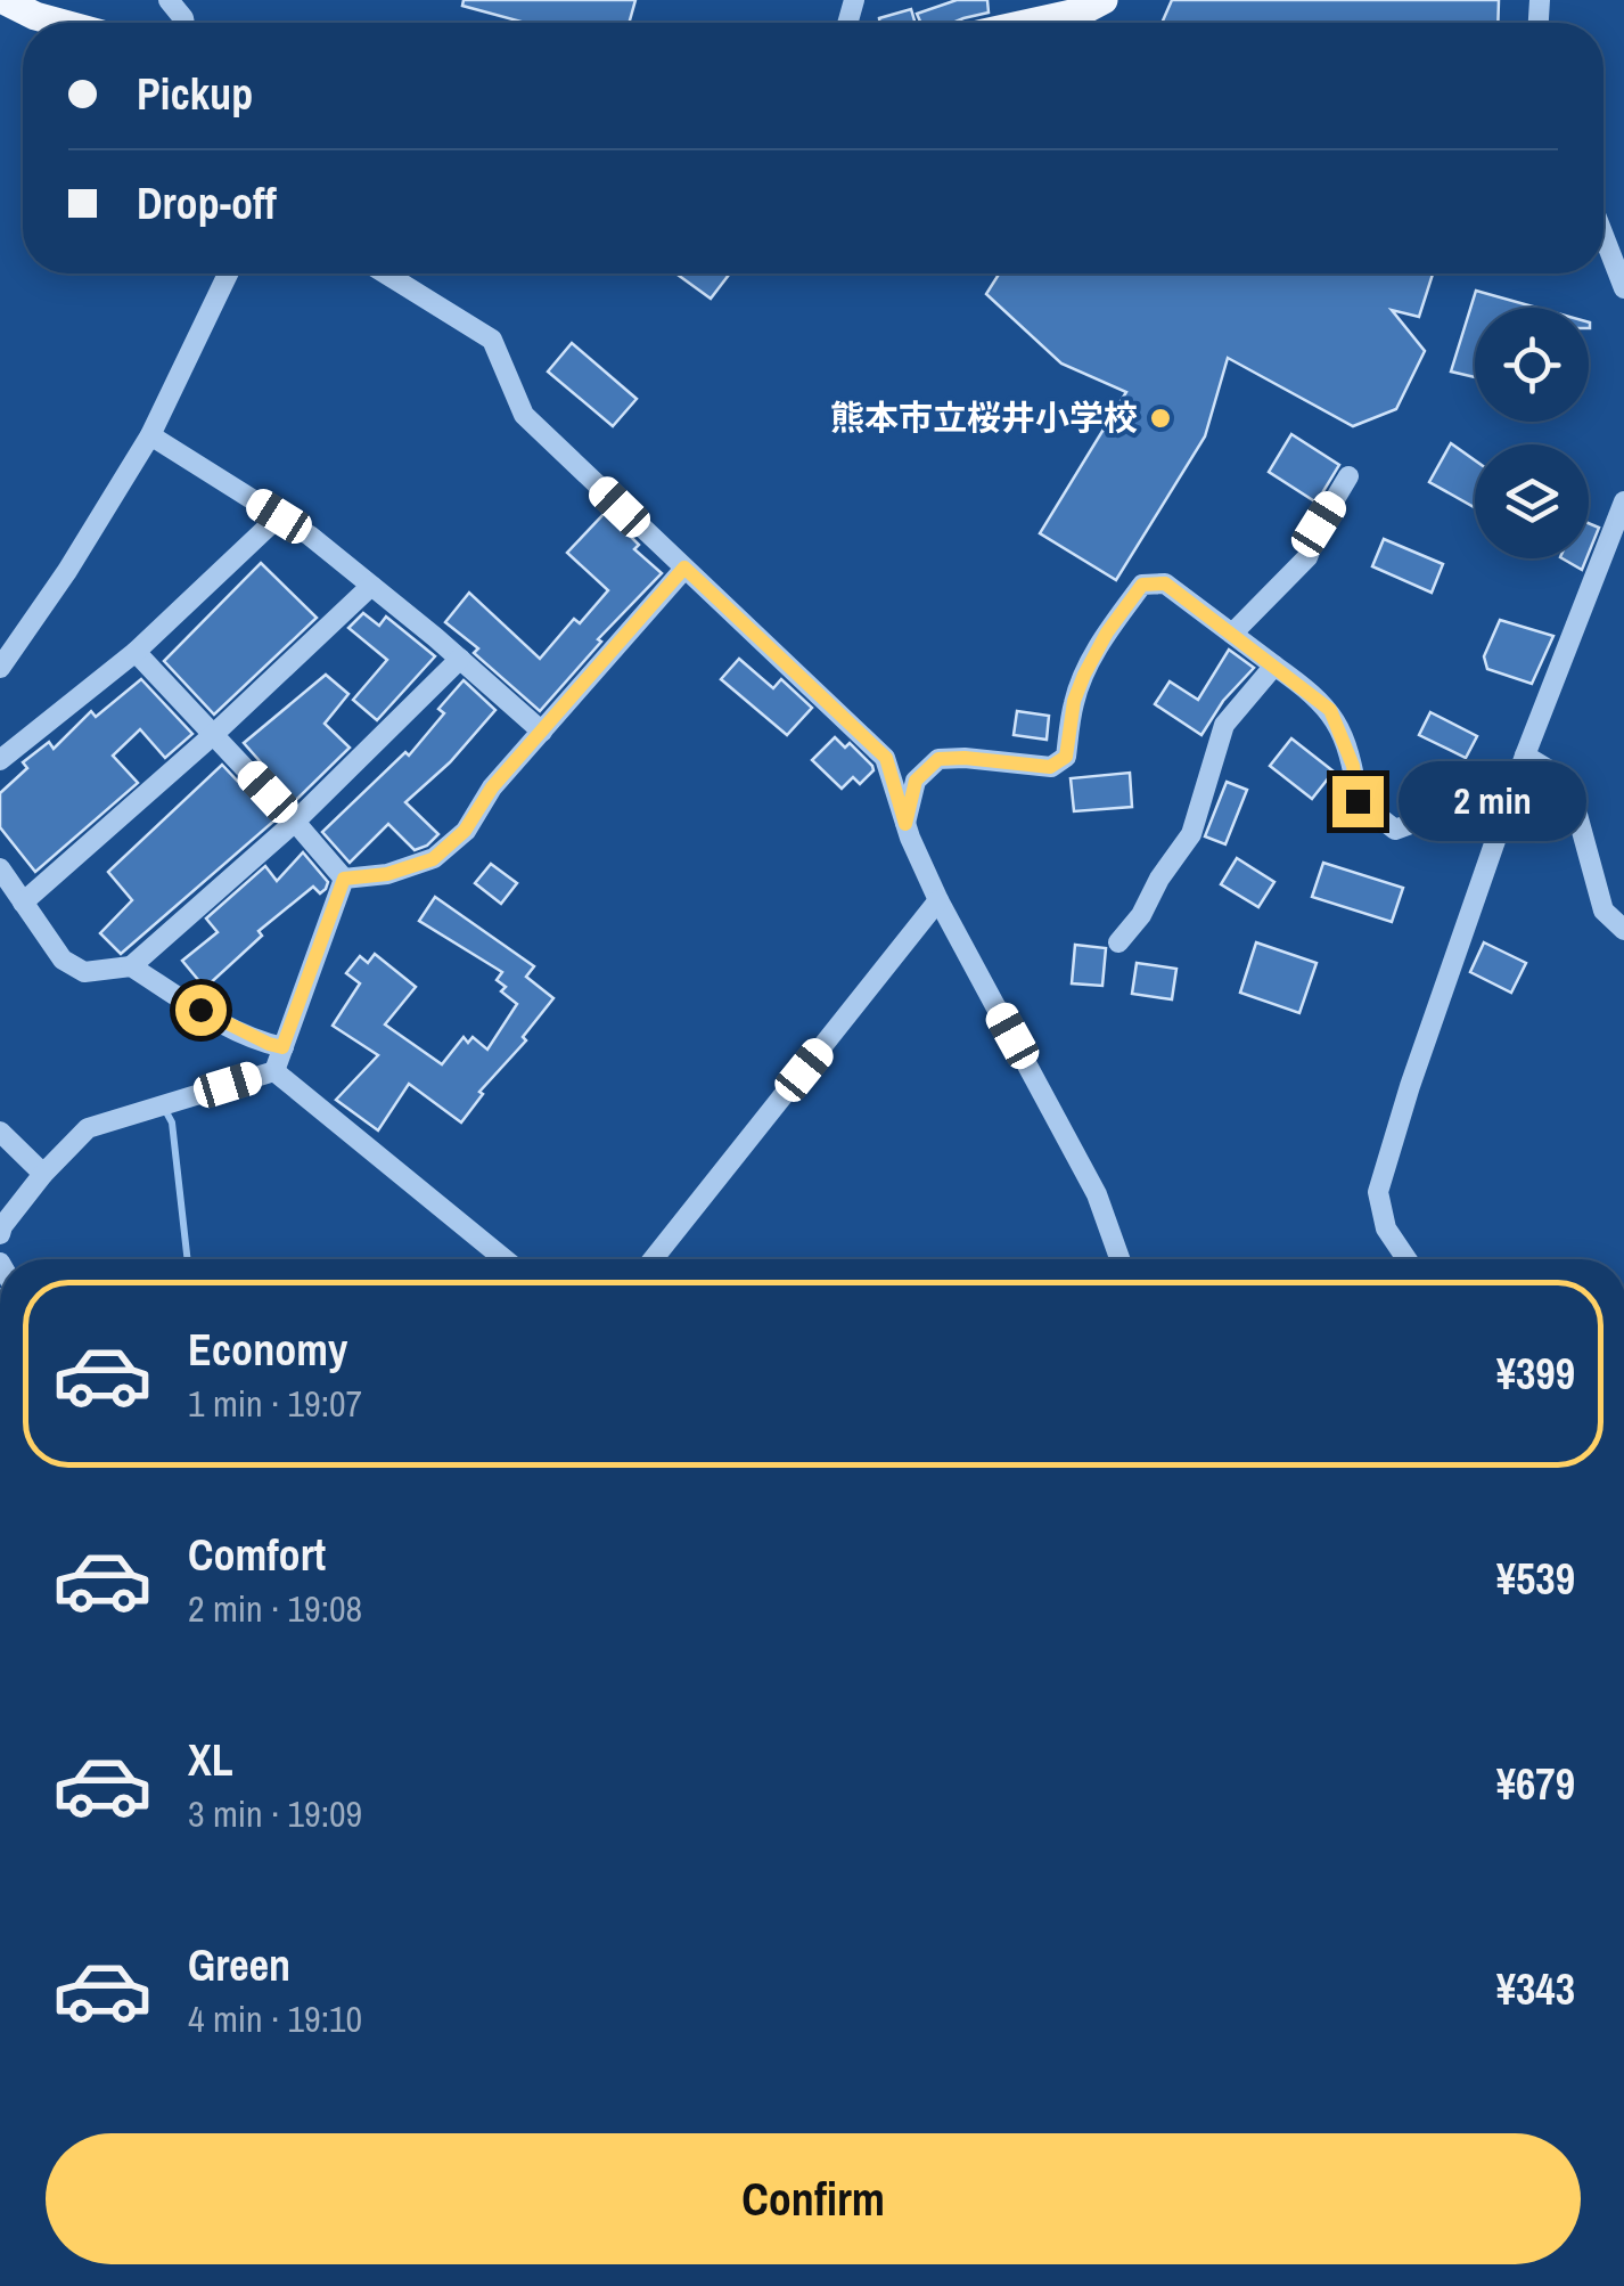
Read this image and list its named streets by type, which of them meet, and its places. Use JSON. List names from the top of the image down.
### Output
{
  "places": ["熊本市立桜井小学校"],
  "page": {
    "banner": ["Pickup", "Drop-off"],
    "bubble": "2 min",
    "list": [
      {
        "name": "Economy",
        "note": "1 min · 19:07",
        "value": "¥399"
      },
      {
        "name": "Comfort",
        "note": "2 min · 19:08",
        "value": "¥539"
      },
      {
        "name": "XL",
        "note": "3 min · 19:09",
        "value": "¥679"
      },
      {
        "name": "Green",
        "note": "4 min · 19:10",
        "value": "¥343"
      }
    ],
    "buttons": "Confirm"
  }
}
